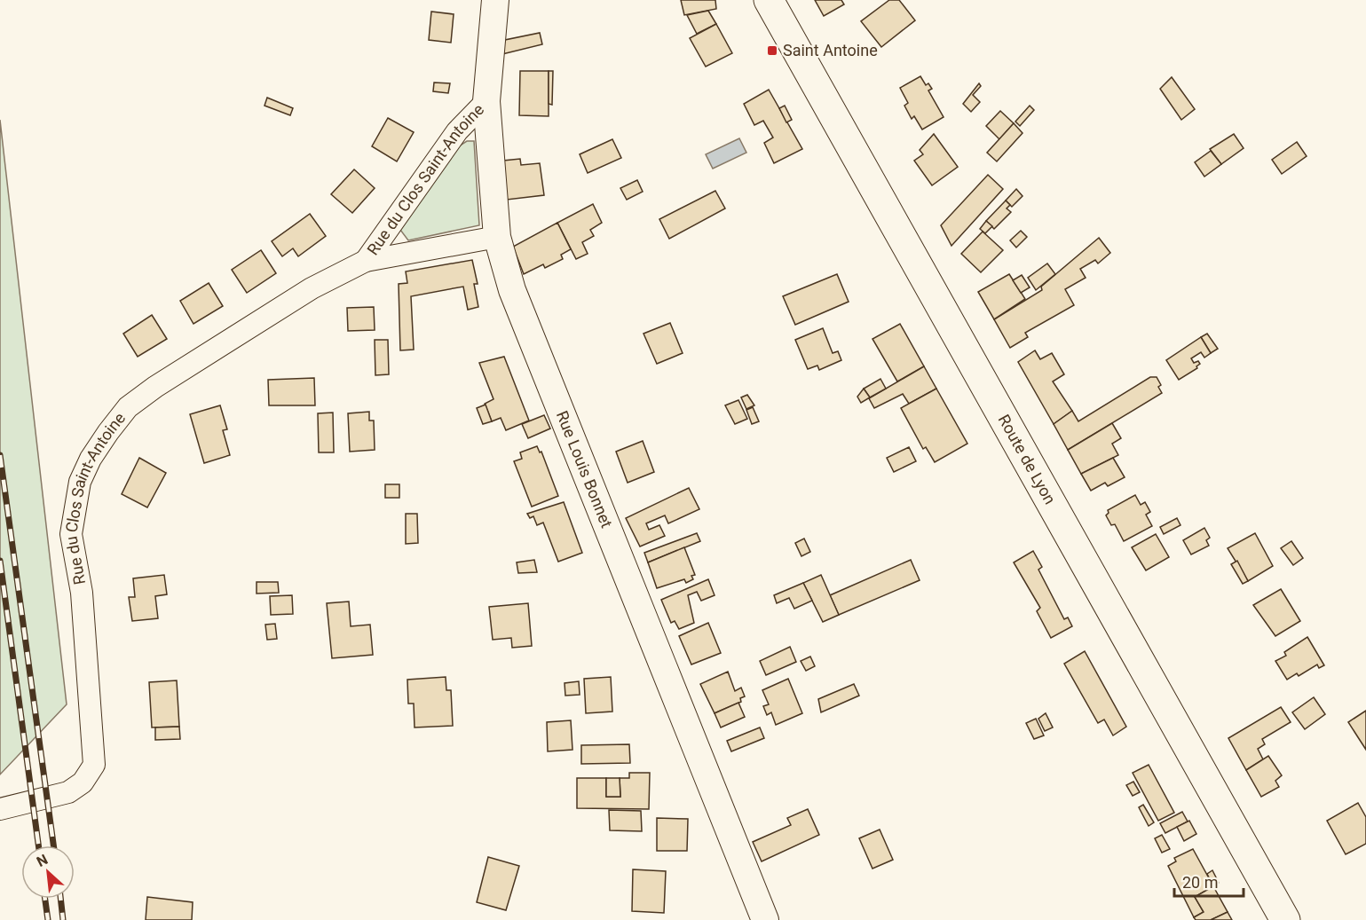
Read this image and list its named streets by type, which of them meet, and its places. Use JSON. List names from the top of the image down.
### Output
{
  "streets": {
    "main road": ["Route de Lyon"],
    "street": ["Rue du Clos Saint-Antoine", "Rue Louis Bonnet"]
  },
  "crossings": [
    ["Rue du Clos Saint-Antoine", "Rue Louis Bonnet"]
  ],
  "places": {
    "transit": ["Saint Antoine"]
  },
  "scale_bar": "20 m",
  "north": "top left"
}
